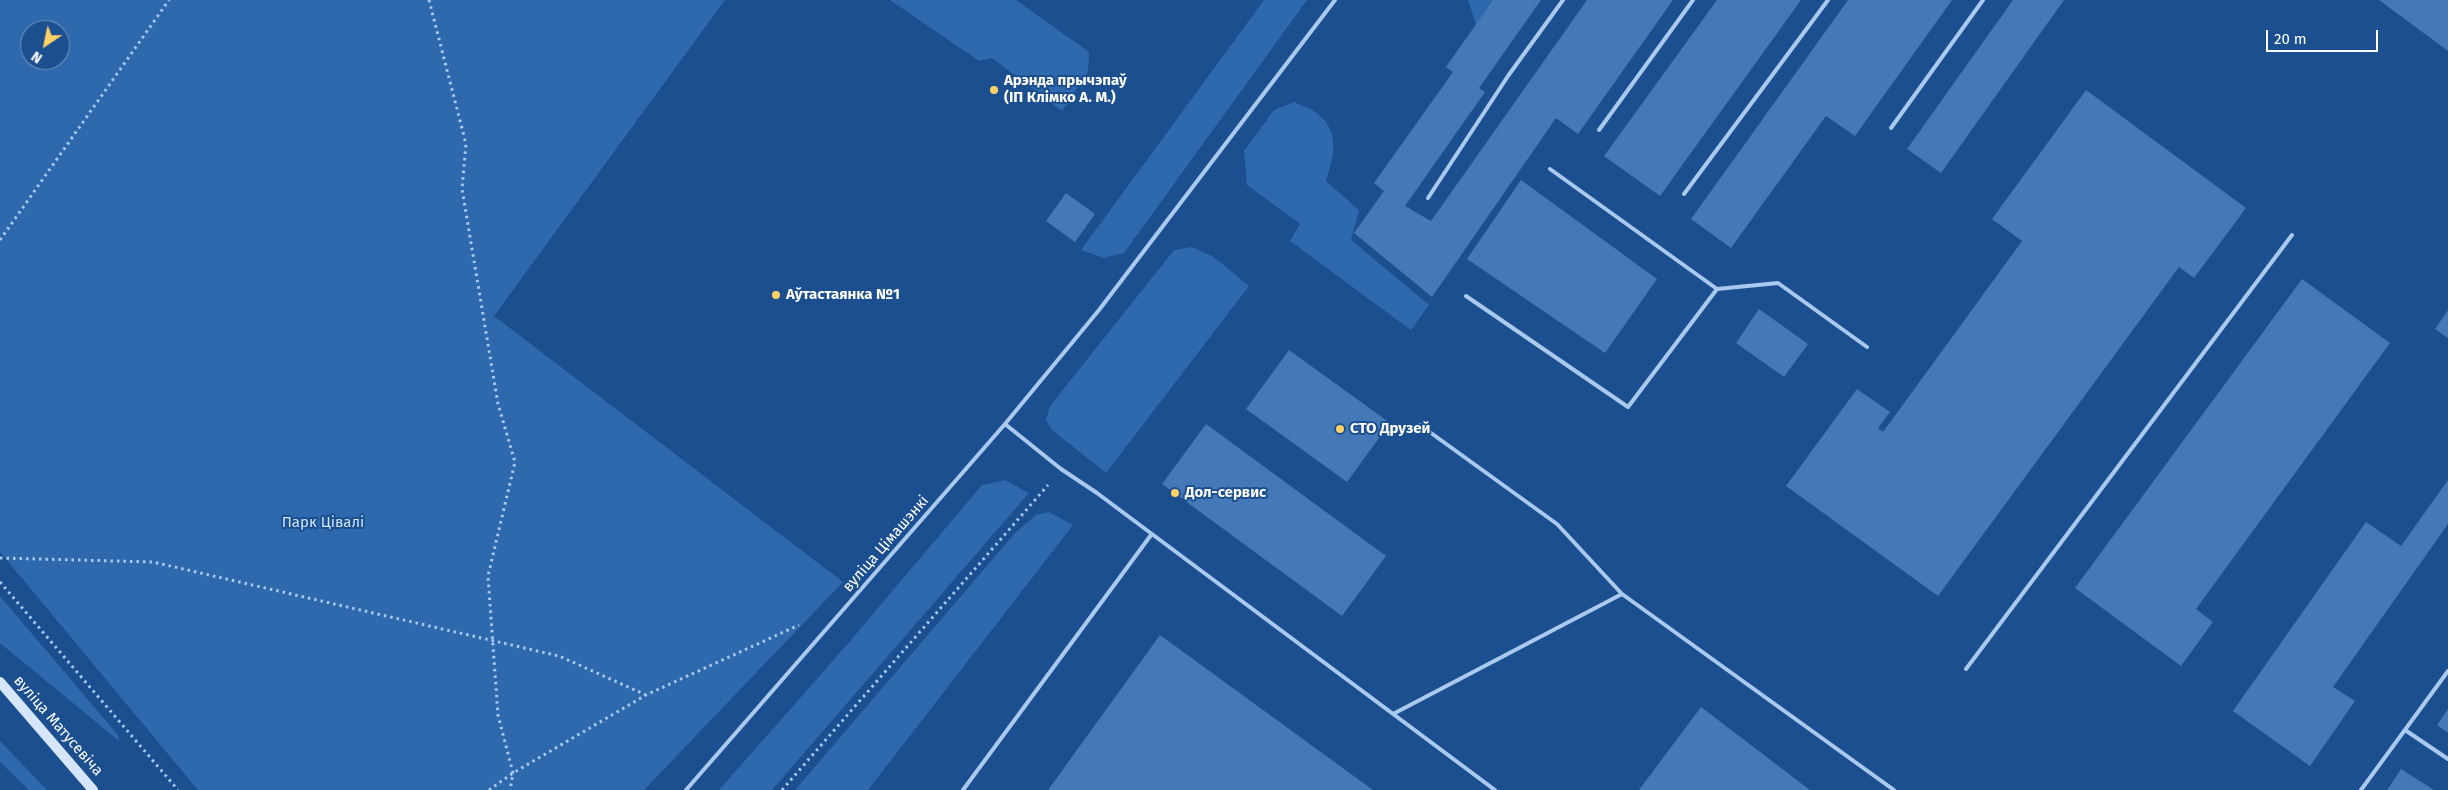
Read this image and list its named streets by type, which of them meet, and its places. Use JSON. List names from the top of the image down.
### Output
{
  "streets": {
    "main road": ["вуліца Матусевіча"],
    "lane": ["вуліца Цімашэнкі"]
  },
  "parks": ["Парк Цівалі"],
  "places": [
    "Арэнда прычэпаў (ІП Клімко А. М.)",
    "Аўтастаянка №1",
    "СТО Друзей",
    "Дол-сервис"
  ],
  "scale_bar": "20 m",
  "north": "bottom left"
}
